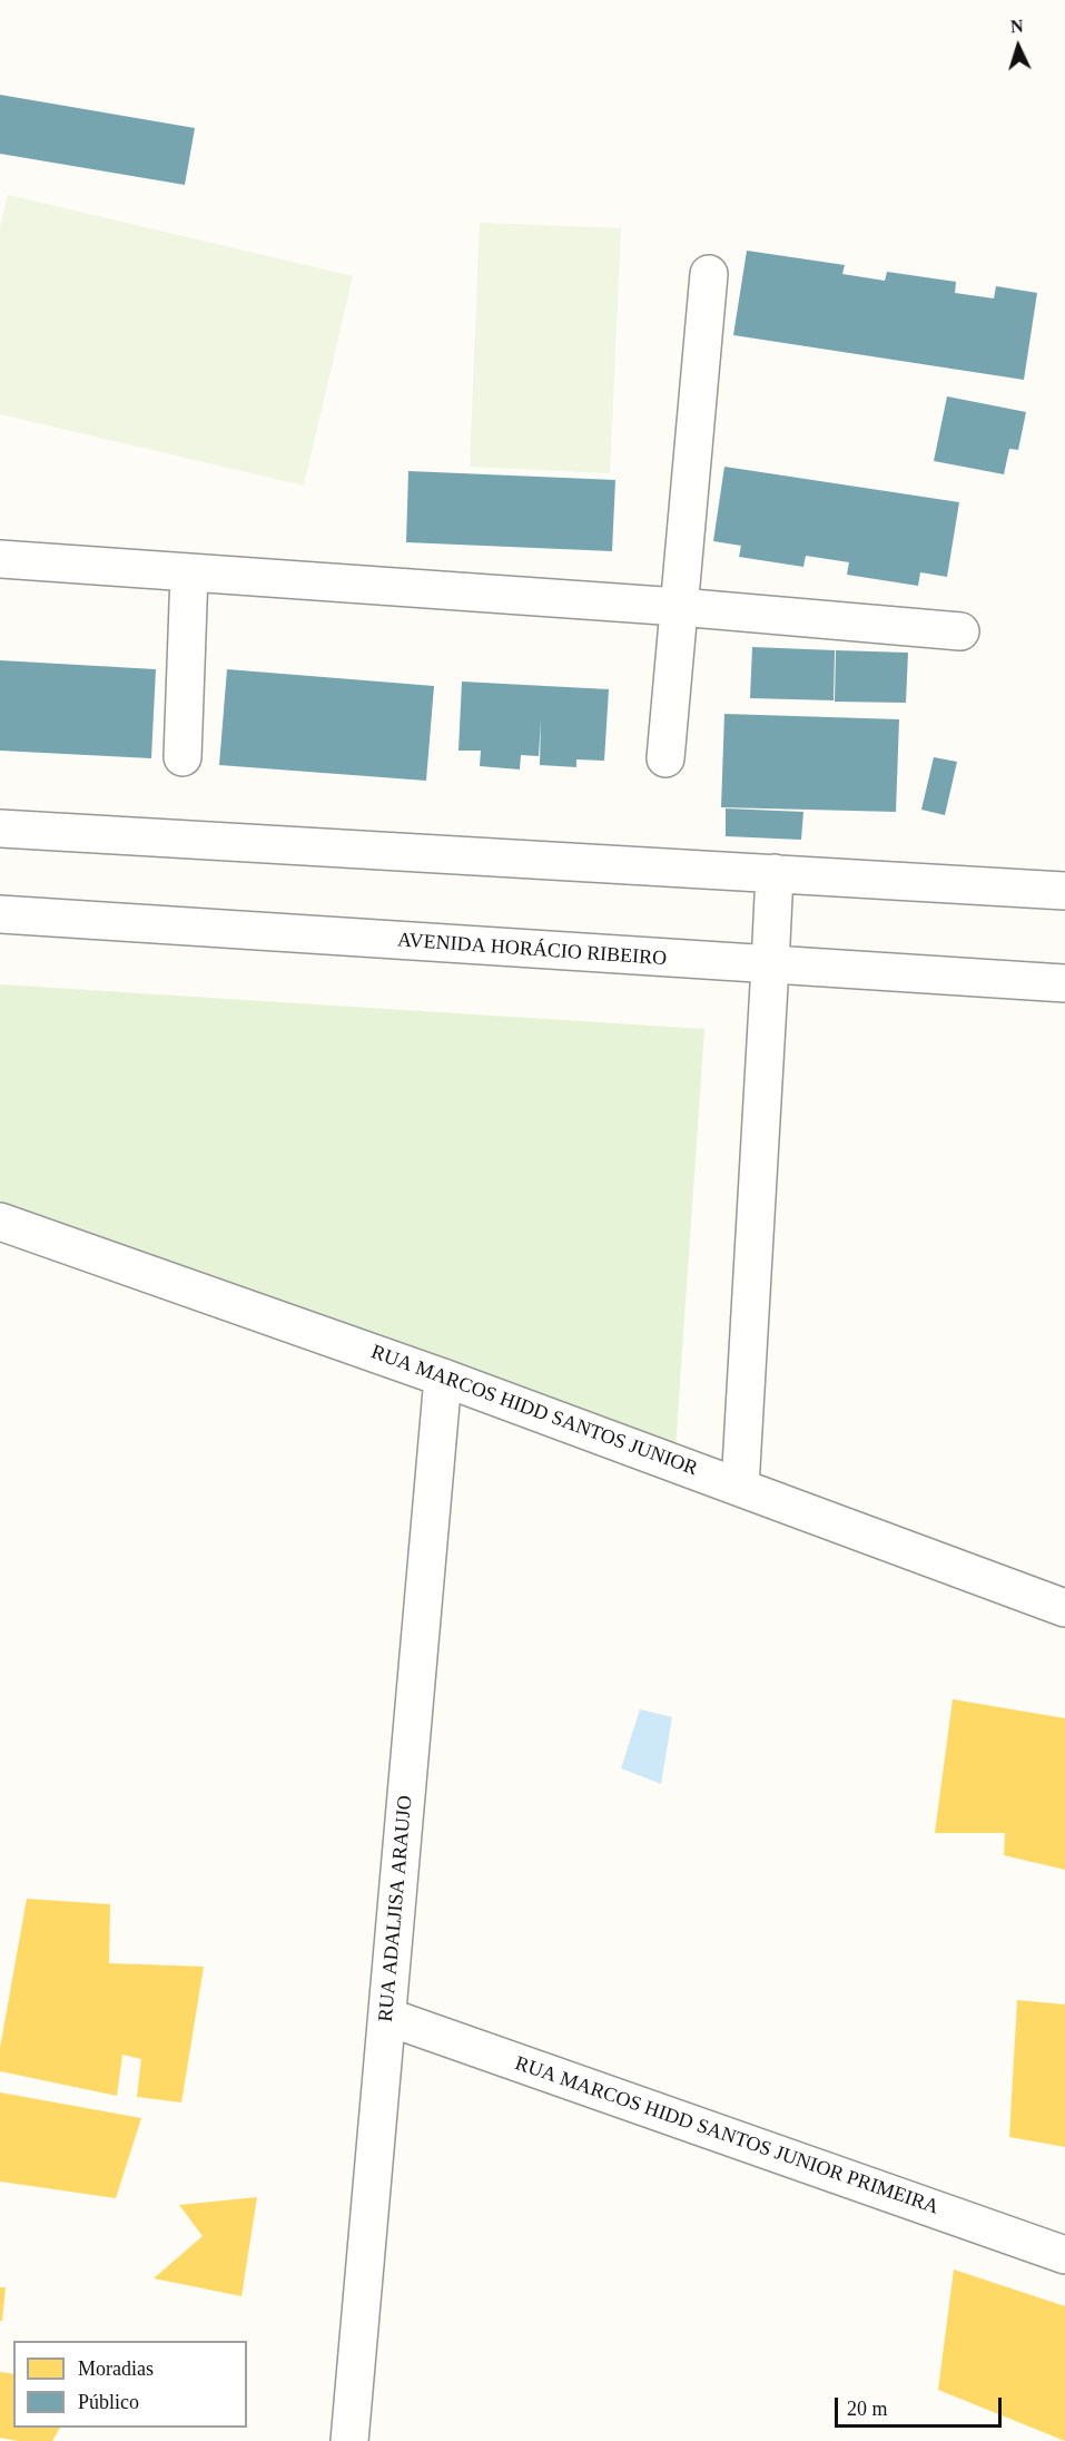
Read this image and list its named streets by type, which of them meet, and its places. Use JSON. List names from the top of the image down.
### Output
{
  "streets": {
    "street": [
      "AVENIDA HORÁCIO RIBEIRO",
      "RUA MARCOS HIDD SANTOS JUNIOR",
      "RUA ADALJISA ARAUJO",
      "RUA MARCOS HIDD SANTOS JUNIOR PRIMEIRA"
    ]
  },
  "crossings": [
    ["RUA MARCOS HIDD SANTOS JUNIOR", "RUA ADALJISA ARAUJO"],
    ["RUA ADALJISA ARAUJO", "RUA MARCOS HIDD SANTOS JUNIOR PRIMEIRA"]
  ],
  "legend": ["Moradias", "Público"],
  "scale_bar": "20 m",
  "north": "top"
}
